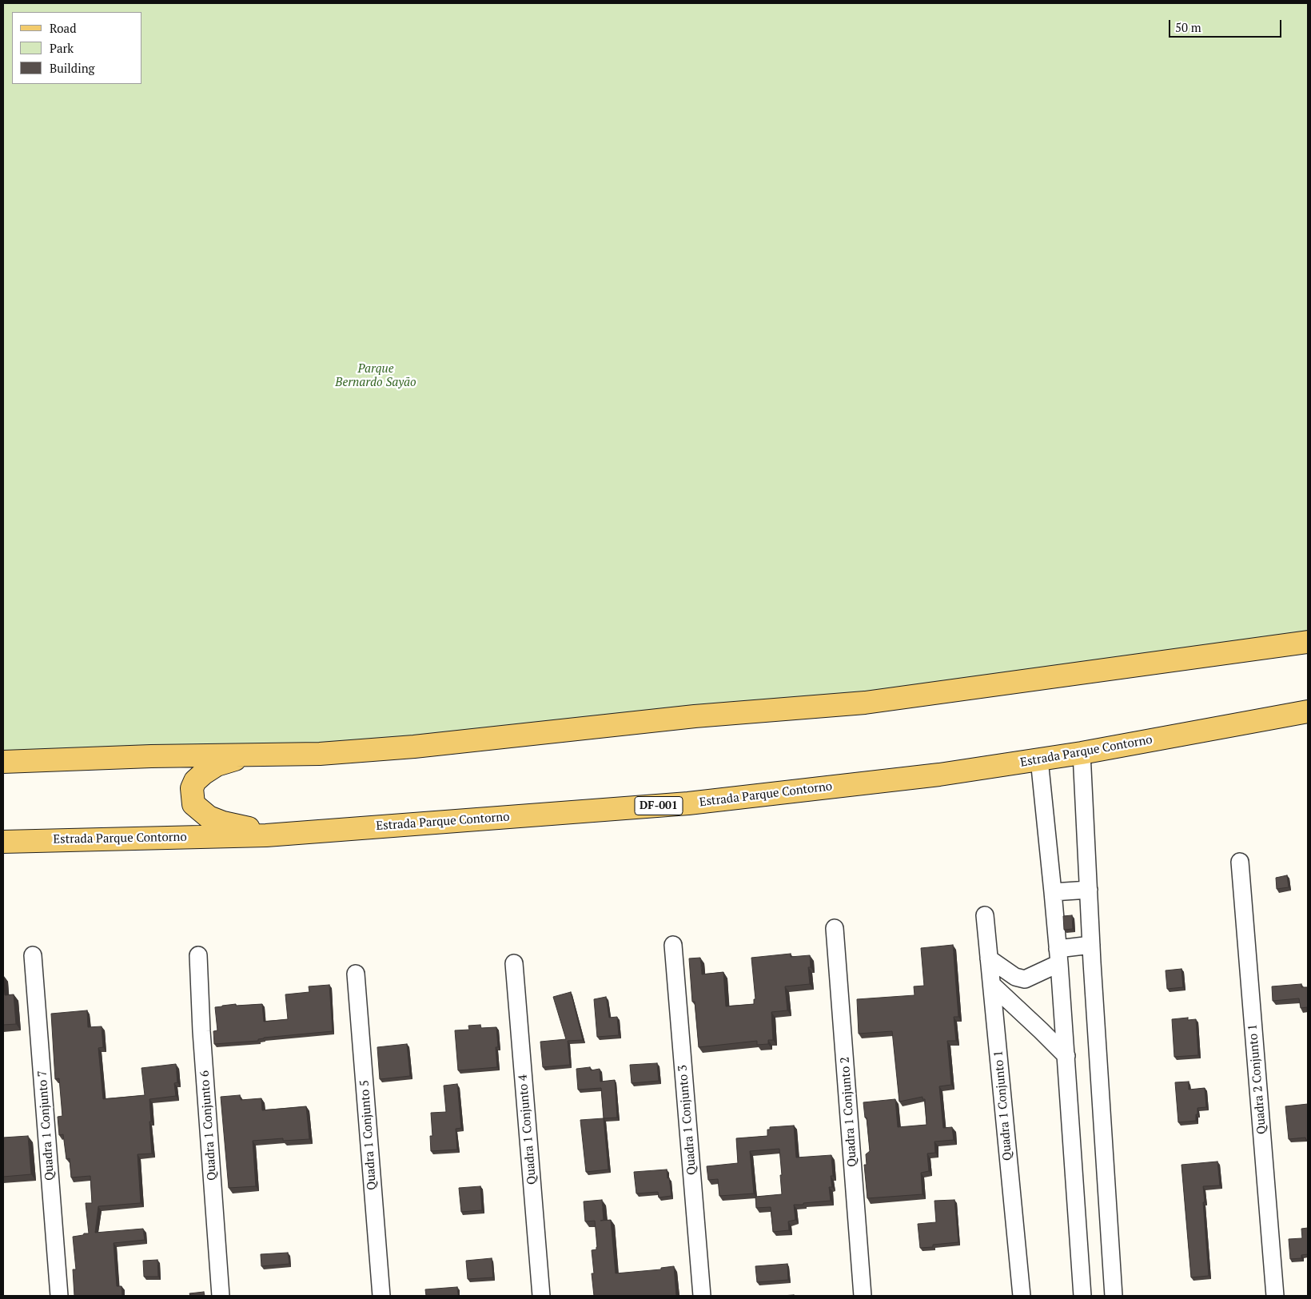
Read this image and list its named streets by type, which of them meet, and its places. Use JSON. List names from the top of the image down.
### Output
{
  "streets": {
    "main road": ["Estrada Parque Contorno", "DF-001"],
    "street": [
      "Quadra 2 Conjunto 1",
      "Quadra 1 Conjunto 1",
      "Quadra 1 Conjunto 2",
      "Quadra 1 Conjunto 3",
      "Quadra 1 Conjunto 7",
      "Quadra 1 Conjunto 6",
      "Quadra 1 Conjunto 4",
      "Quadra 1 Conjunto 5"
    ]
  },
  "parks": ["Parque Bernardo Sayão"],
  "legend": ["Road", "Park", "Building"],
  "scale_bar": "50 m"
}
